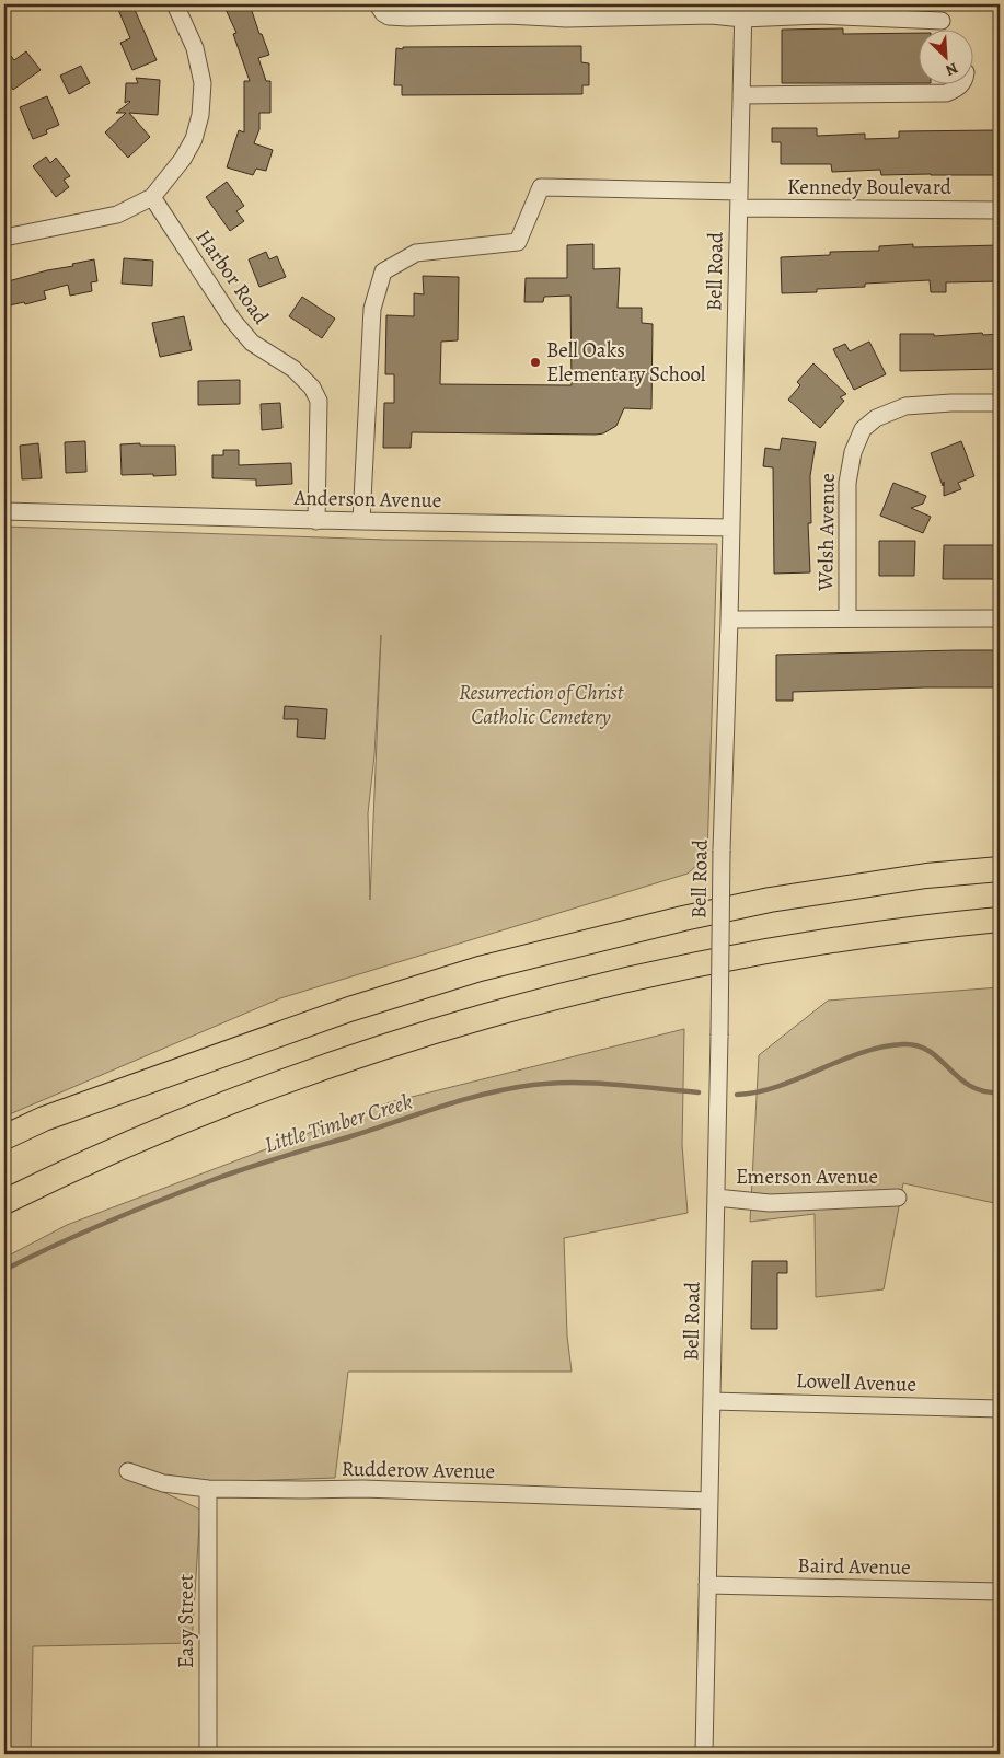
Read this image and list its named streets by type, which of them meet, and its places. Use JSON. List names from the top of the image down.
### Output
{
  "streets": {
    "street": [
      "Kennedy Boulevard",
      "Bell Road",
      "Harbor Road",
      "Anderson Avenue",
      "Welsh Avenue",
      "Emerson Avenue",
      "Lowell Avenue",
      "Rudderow Avenue",
      "Baird Avenue",
      "Easy Street"
    ]
  },
  "crossings": [
    ["Kennedy Boulevard", "Bell Road"],
    ["Bell Road", "Anderson Avenue"],
    ["Bell Road", "Emerson Avenue"],
    ["Bell Road", "Lowell Avenue"],
    ["Bell Road", "Rudderow Avenue"],
    ["Bell Road", "Baird Avenue"],
    ["Harbor Road", "Anderson Avenue"],
    ["Rudderow Avenue", "Easy Street"]
  ],
  "water": ["Little Timber Creek"],
  "parks": ["Resurrection of Christ Catholic Cemetery"],
  "places": ["Bell Oaks Elementary School"],
  "north": "bottom right"
}
